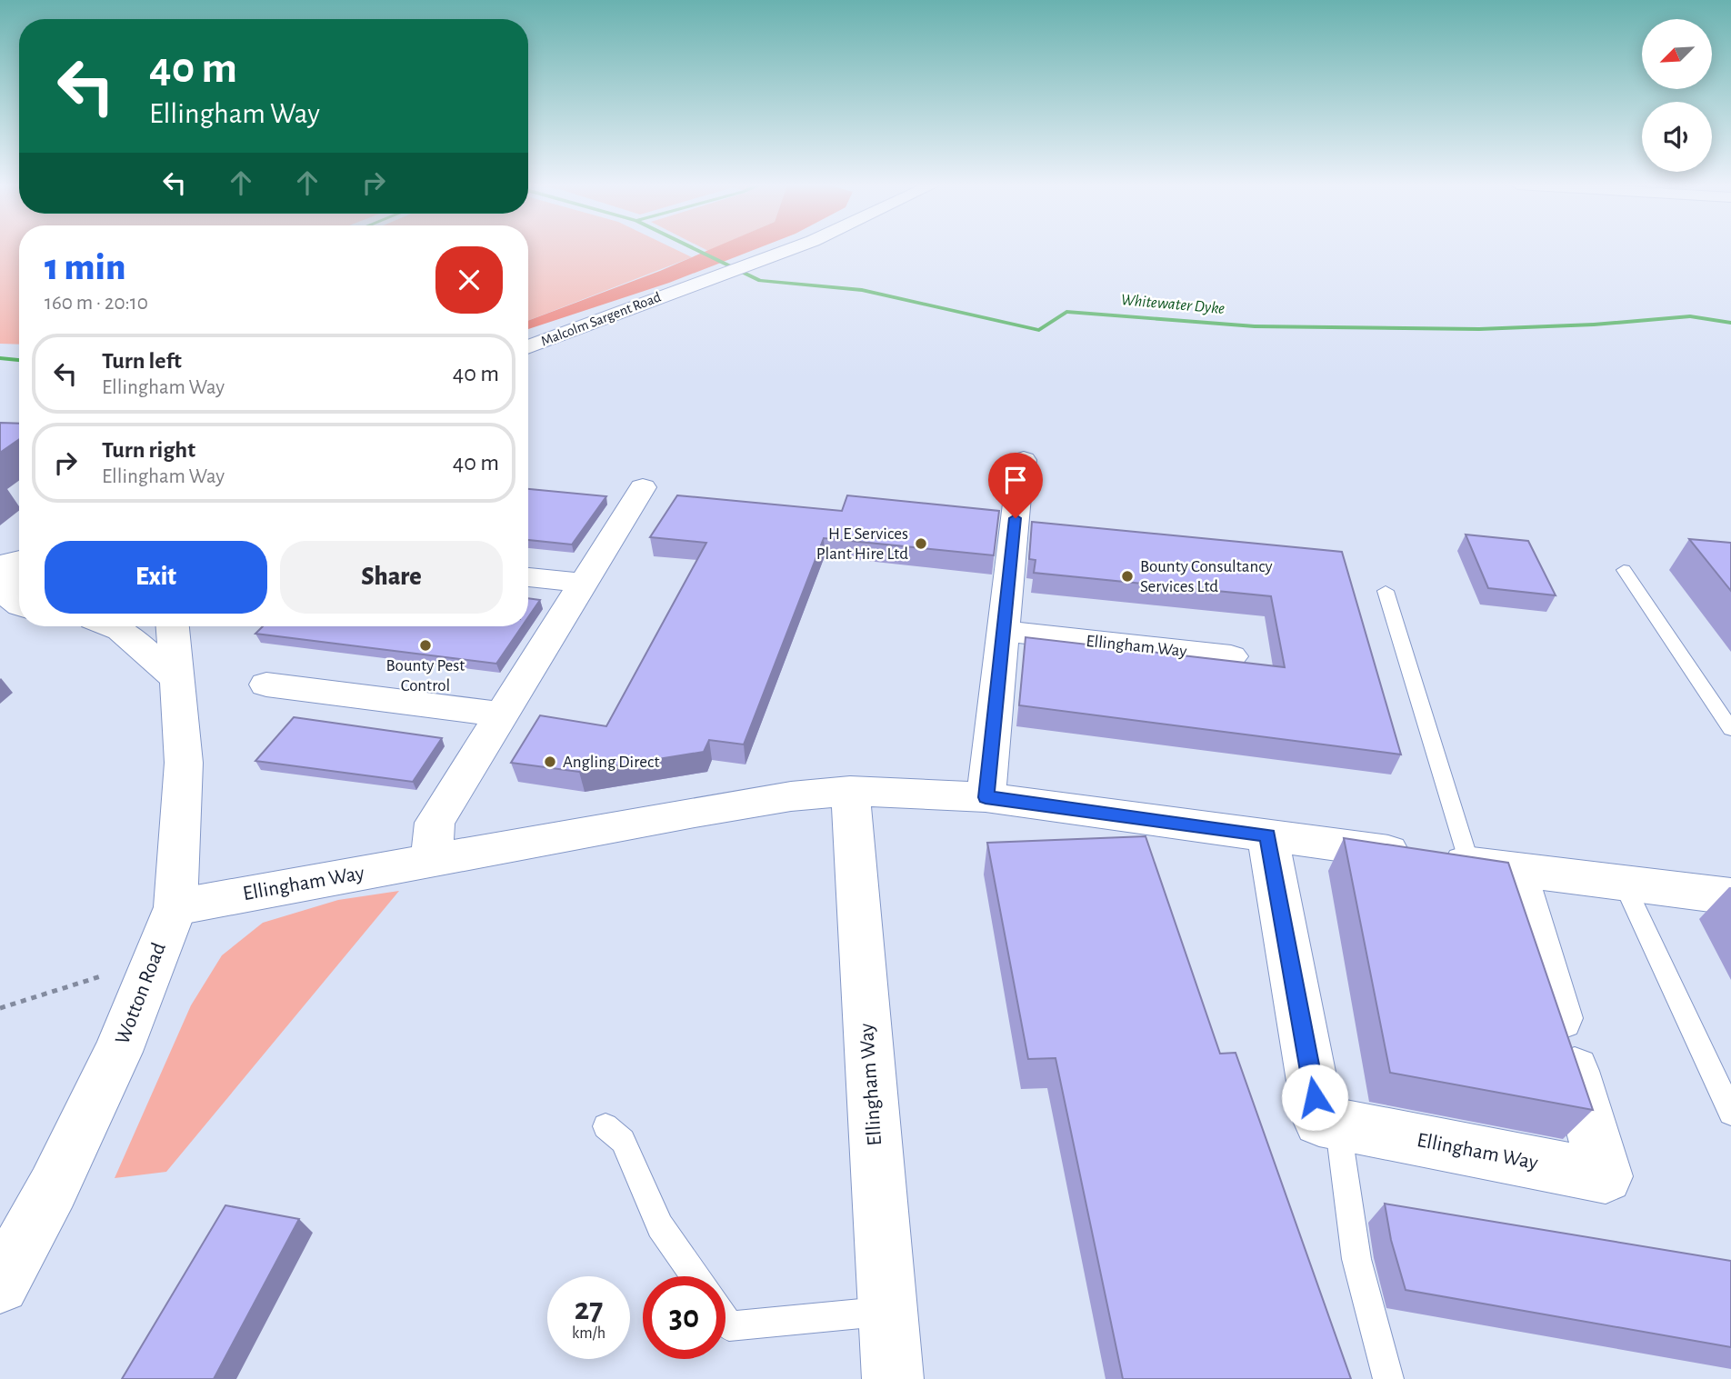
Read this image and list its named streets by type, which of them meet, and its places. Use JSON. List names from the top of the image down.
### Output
{
  "streets": {
    "street": ["Malcolm Sargent Road", "Ellingham Way", "Wotton Road"]
  },
  "crossings": [
    ["Ellingham Way", "Wotton Road"]
  ],
  "water": ["Whitewater Dyke"],
  "places": [
    "H E Services Plant Hire Ltd",
    "Bounty Consultancy Services Ltd",
    "Bounty Pest Control",
    "Angling Direct"
  ],
  "north": "bottom left",
  "page": {
    "turn": ["40 m", "Ellingham Way"],
    "heading": ["1 min", "160 m · 20:10"],
    "list": [
      {
        "name": "Turn left",
        "note": "Ellingham Way",
        "value": "40 m"
      },
      {
        "name": "Turn right",
        "note": "Ellingham Way",
        "value": "40 m"
      }
    ],
    "buttons": ["Exit", "Share"],
    "speed": "27 km/h",
    "limit": "30"
  }
}
